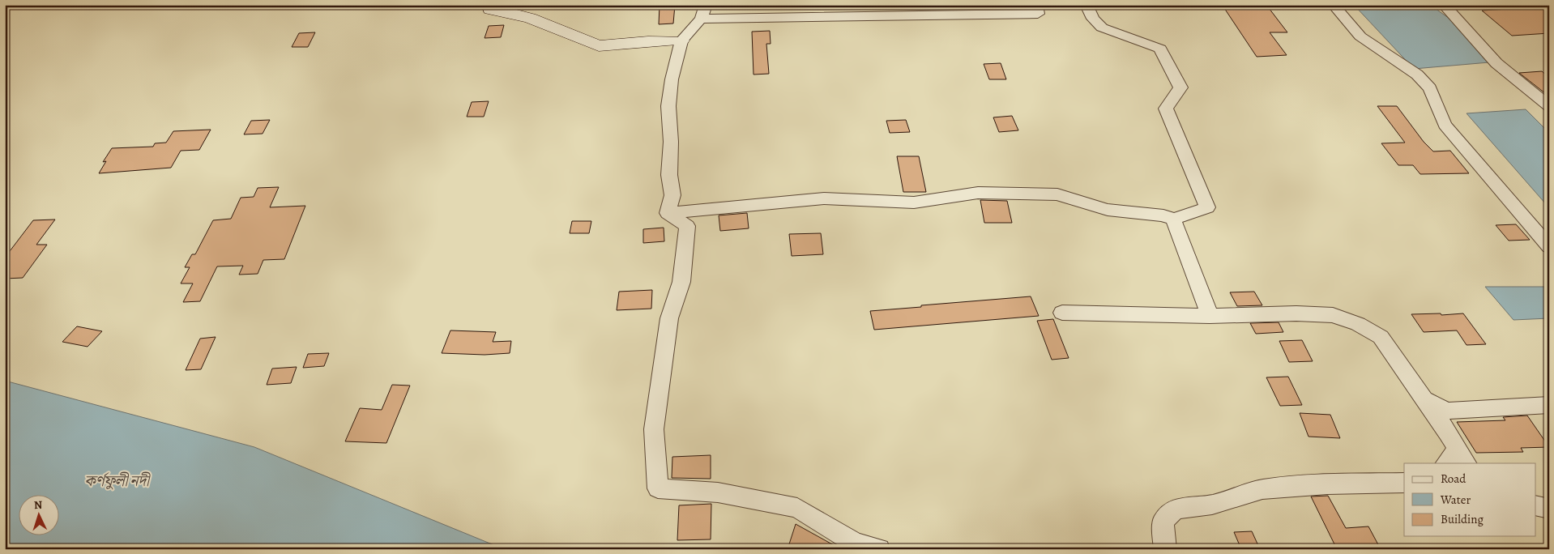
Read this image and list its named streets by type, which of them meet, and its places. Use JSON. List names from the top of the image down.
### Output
{
  "water": ["কর্ণফুলী নদী"],
  "legend": ["Road", "Water", "Building"],
  "north": "top"
}
